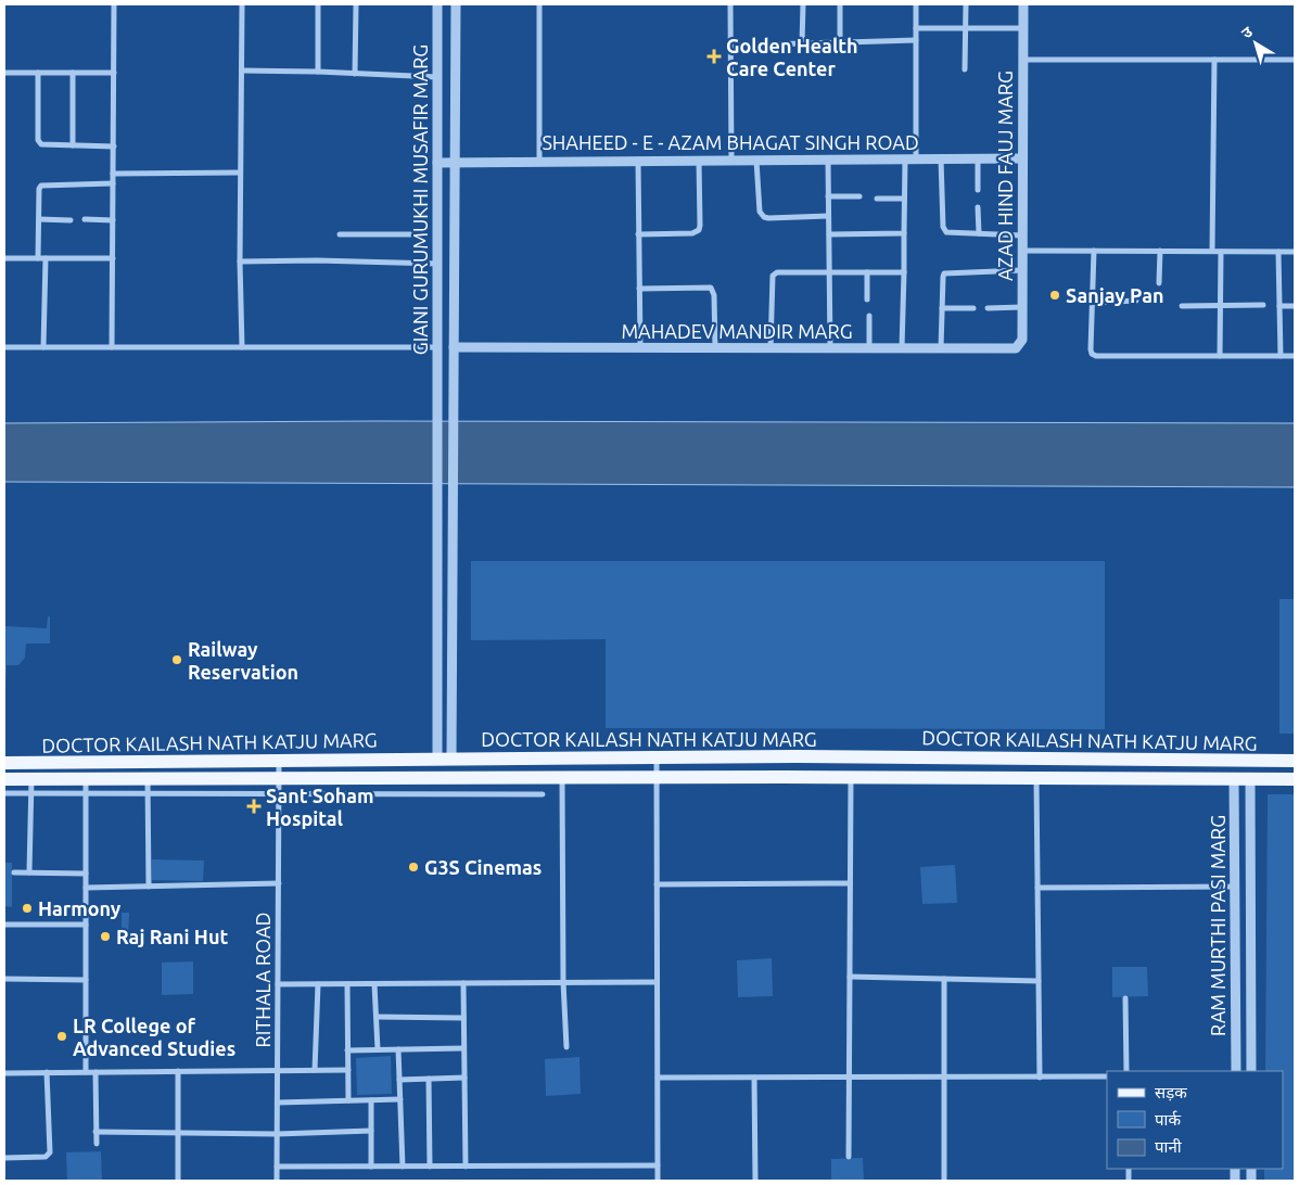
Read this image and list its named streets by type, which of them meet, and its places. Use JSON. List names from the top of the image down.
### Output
{
  "streets": {
    "main road": ["DOCTOR KAILASH NATH KATJU MARG"],
    "street": [
      "SHAHEED - E - AZAM BHAGAT SINGH ROAD",
      "AZAD HIND FAUJ MARG",
      "GIANI GURUMUKHI MUSAFIR MARG",
      "MAHADEV MANDIR MARG",
      "RAM MURTHI PASI MARG",
      "RITHALA ROAD"
    ]
  },
  "crossings": [
    ["SHAHEED - E - AZAM BHAGAT SINGH ROAD", "AZAD HIND FAUJ MARG"],
    ["SHAHEED - E - AZAM BHAGAT SINGH ROAD", "GIANI GURUMUKHI MUSAFIR MARG"],
    ["AZAD HIND FAUJ MARG", "MAHADEV MANDIR MARG"],
    ["GIANI GURUMUKHI MUSAFIR MARG", "MAHADEV MANDIR MARG"],
    ["GIANI GURUMUKHI MUSAFIR MARG", "DOCTOR KAILASH NATH KATJU MARG"],
    ["DOCTOR KAILASH NATH KATJU MARG", "RAM MURTHI PASI MARG"],
    ["DOCTOR KAILASH NATH KATJU MARG", "RITHALA ROAD"]
  ],
  "places": {
    "health": ["Golden Health Care Center", "Sant Soham Hospital"],
    "other": [
      "Sanjay Pan",
      "Railway Reservation",
      "G3S Cinemas",
      "Harmony",
      "Raj Rani Hut",
      "LR College of Advanced Studies"
    ]
  },
  "legend": ["सड़क", "पार्क", "पानी"],
  "north": "top left"
}
